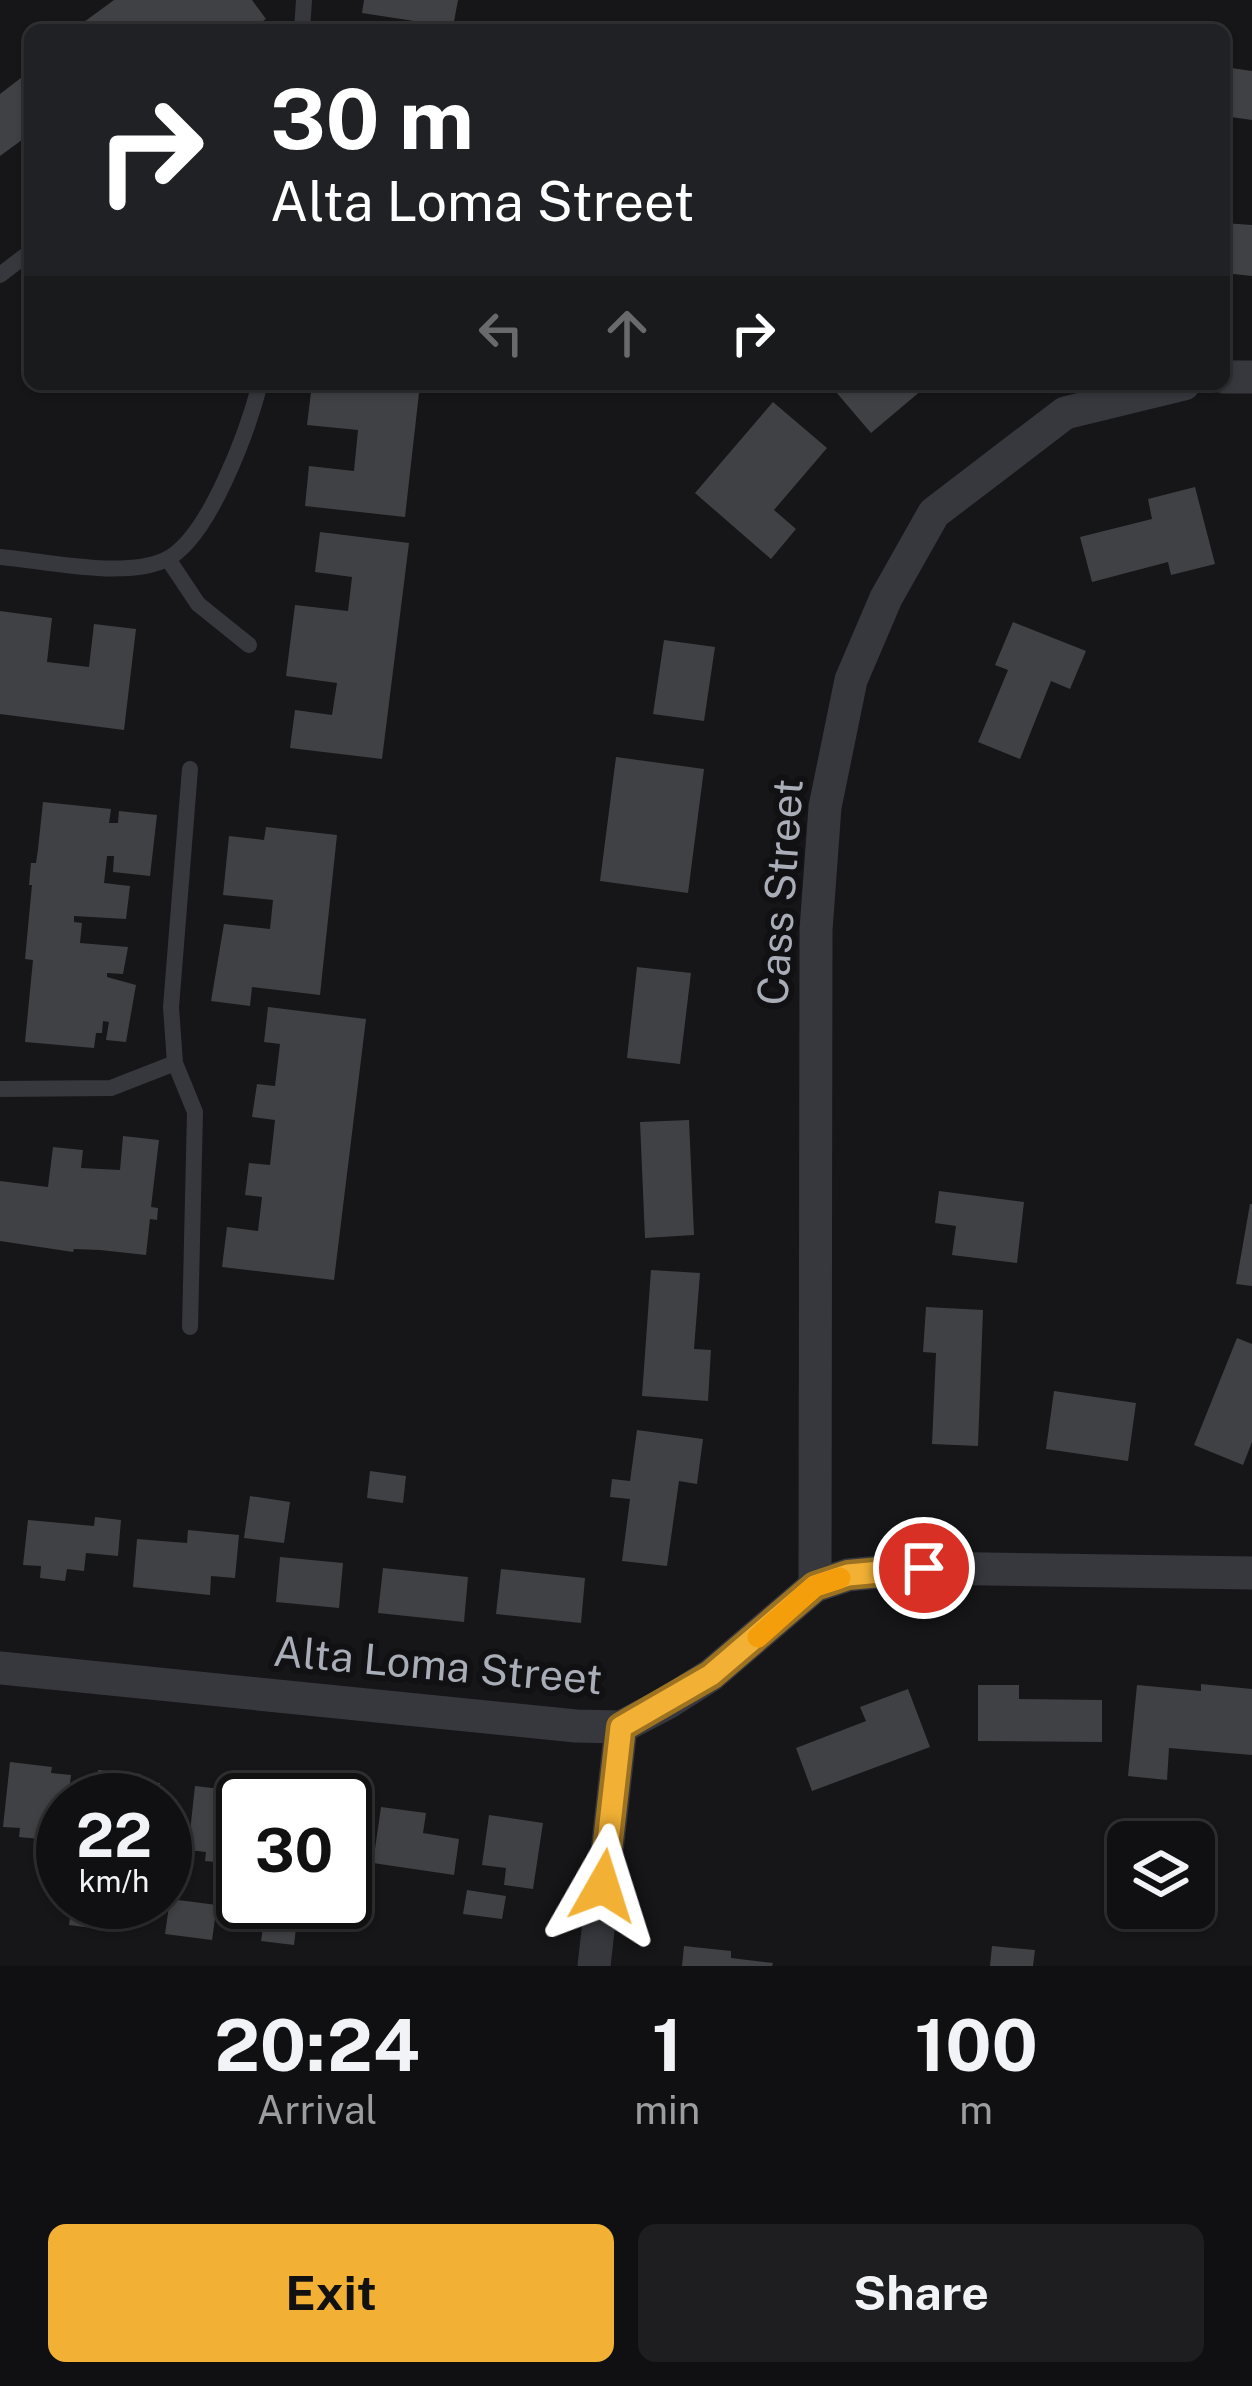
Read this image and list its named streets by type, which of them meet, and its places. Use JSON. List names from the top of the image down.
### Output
{
  "streets": {
    "street": ["Cass Street", "Alta Loma Street"]
  },
  "crossings": [
    ["Cass Street", "Alta Loma Street"]
  ],
  "page": {
    "turn": ["30 m", "Alta Loma Street"],
    "speed": "22 km/h",
    "limit": "30",
    "eta": [
      "20:24",
      "Arrival",
      "1",
      "min",
      "100",
      "m"
    ],
    "buttons": ["Exit", "Share"]
  }
}
